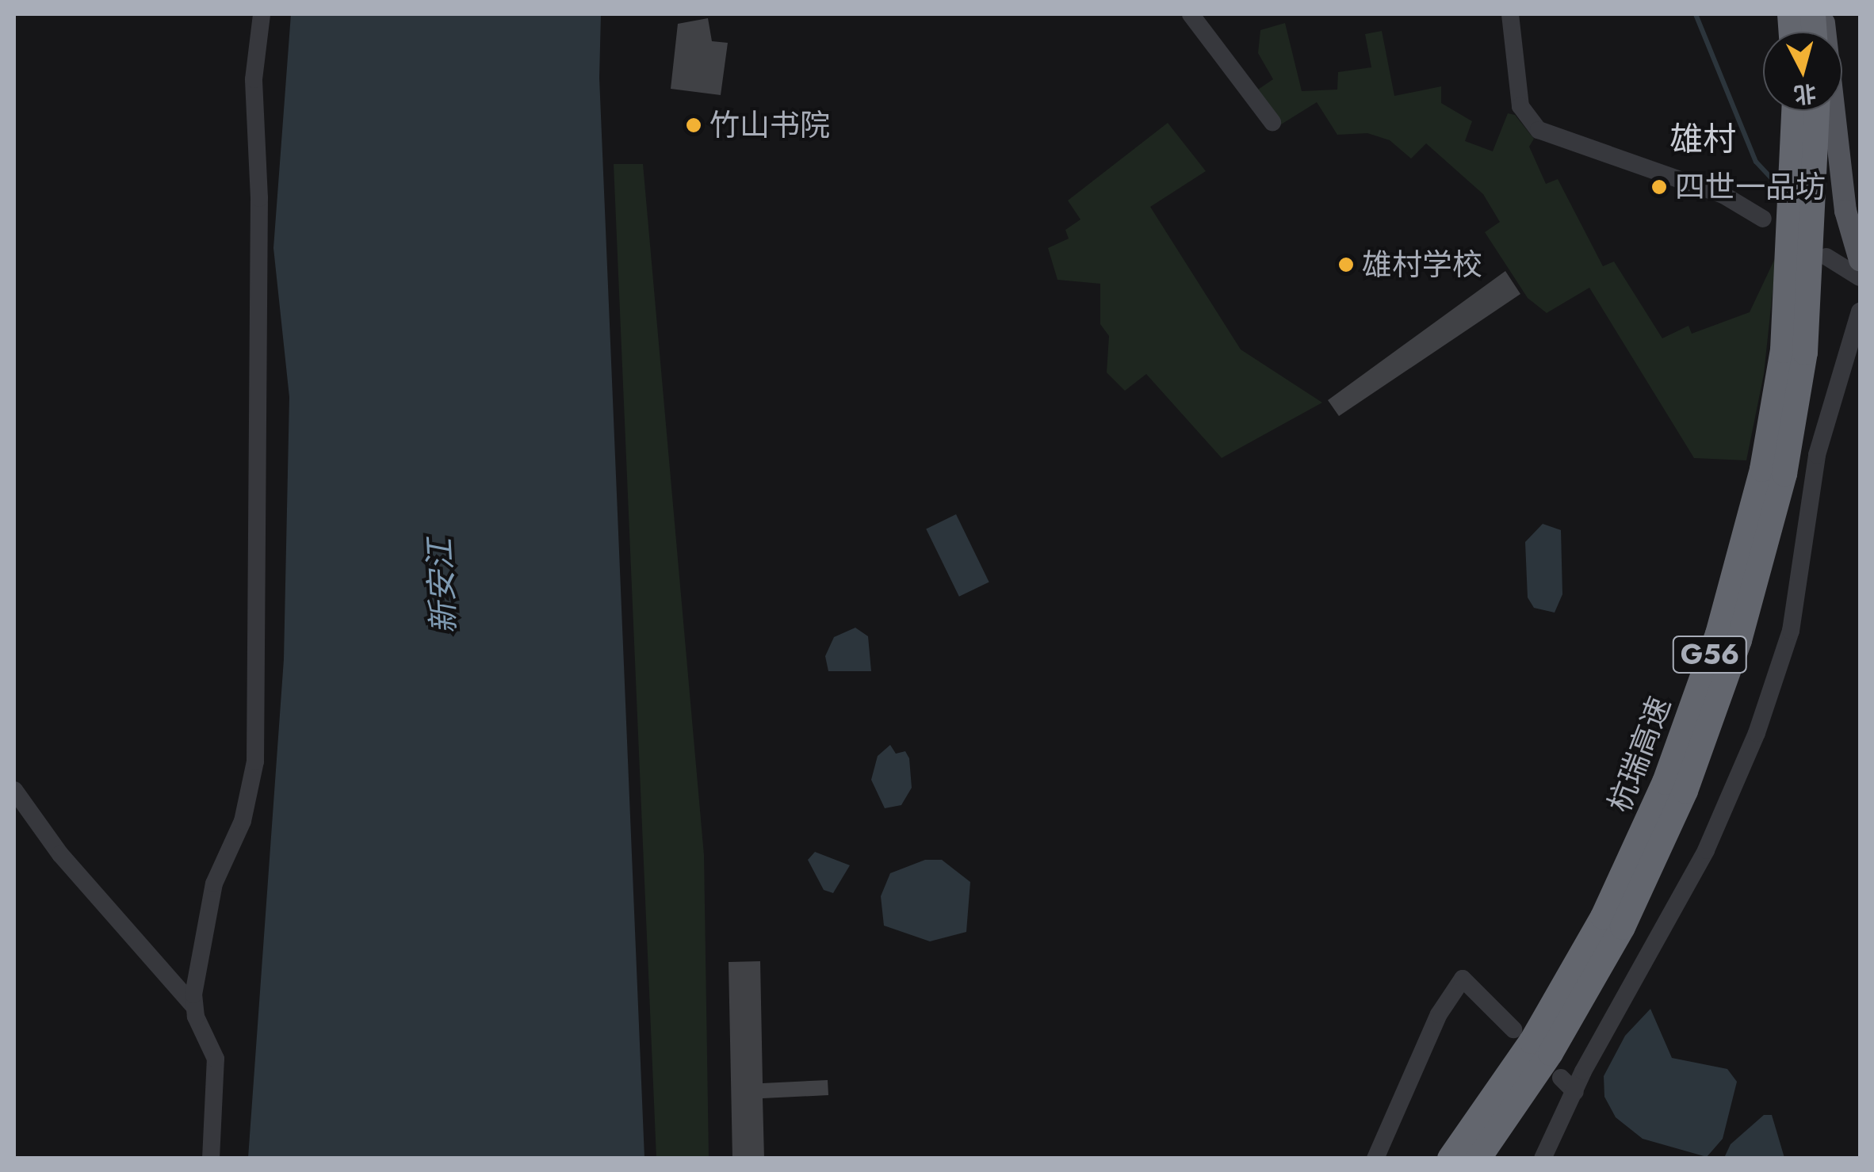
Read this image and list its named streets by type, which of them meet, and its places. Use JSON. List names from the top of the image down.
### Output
{
  "streets": {
    "highway": ["G56", "杭瑞高速"]
  },
  "districts": ["雄村"],
  "water": ["新安江"],
  "places": ["竹山书院", "四世一品坊", "雄村学校"],
  "north": "bottom"
}
